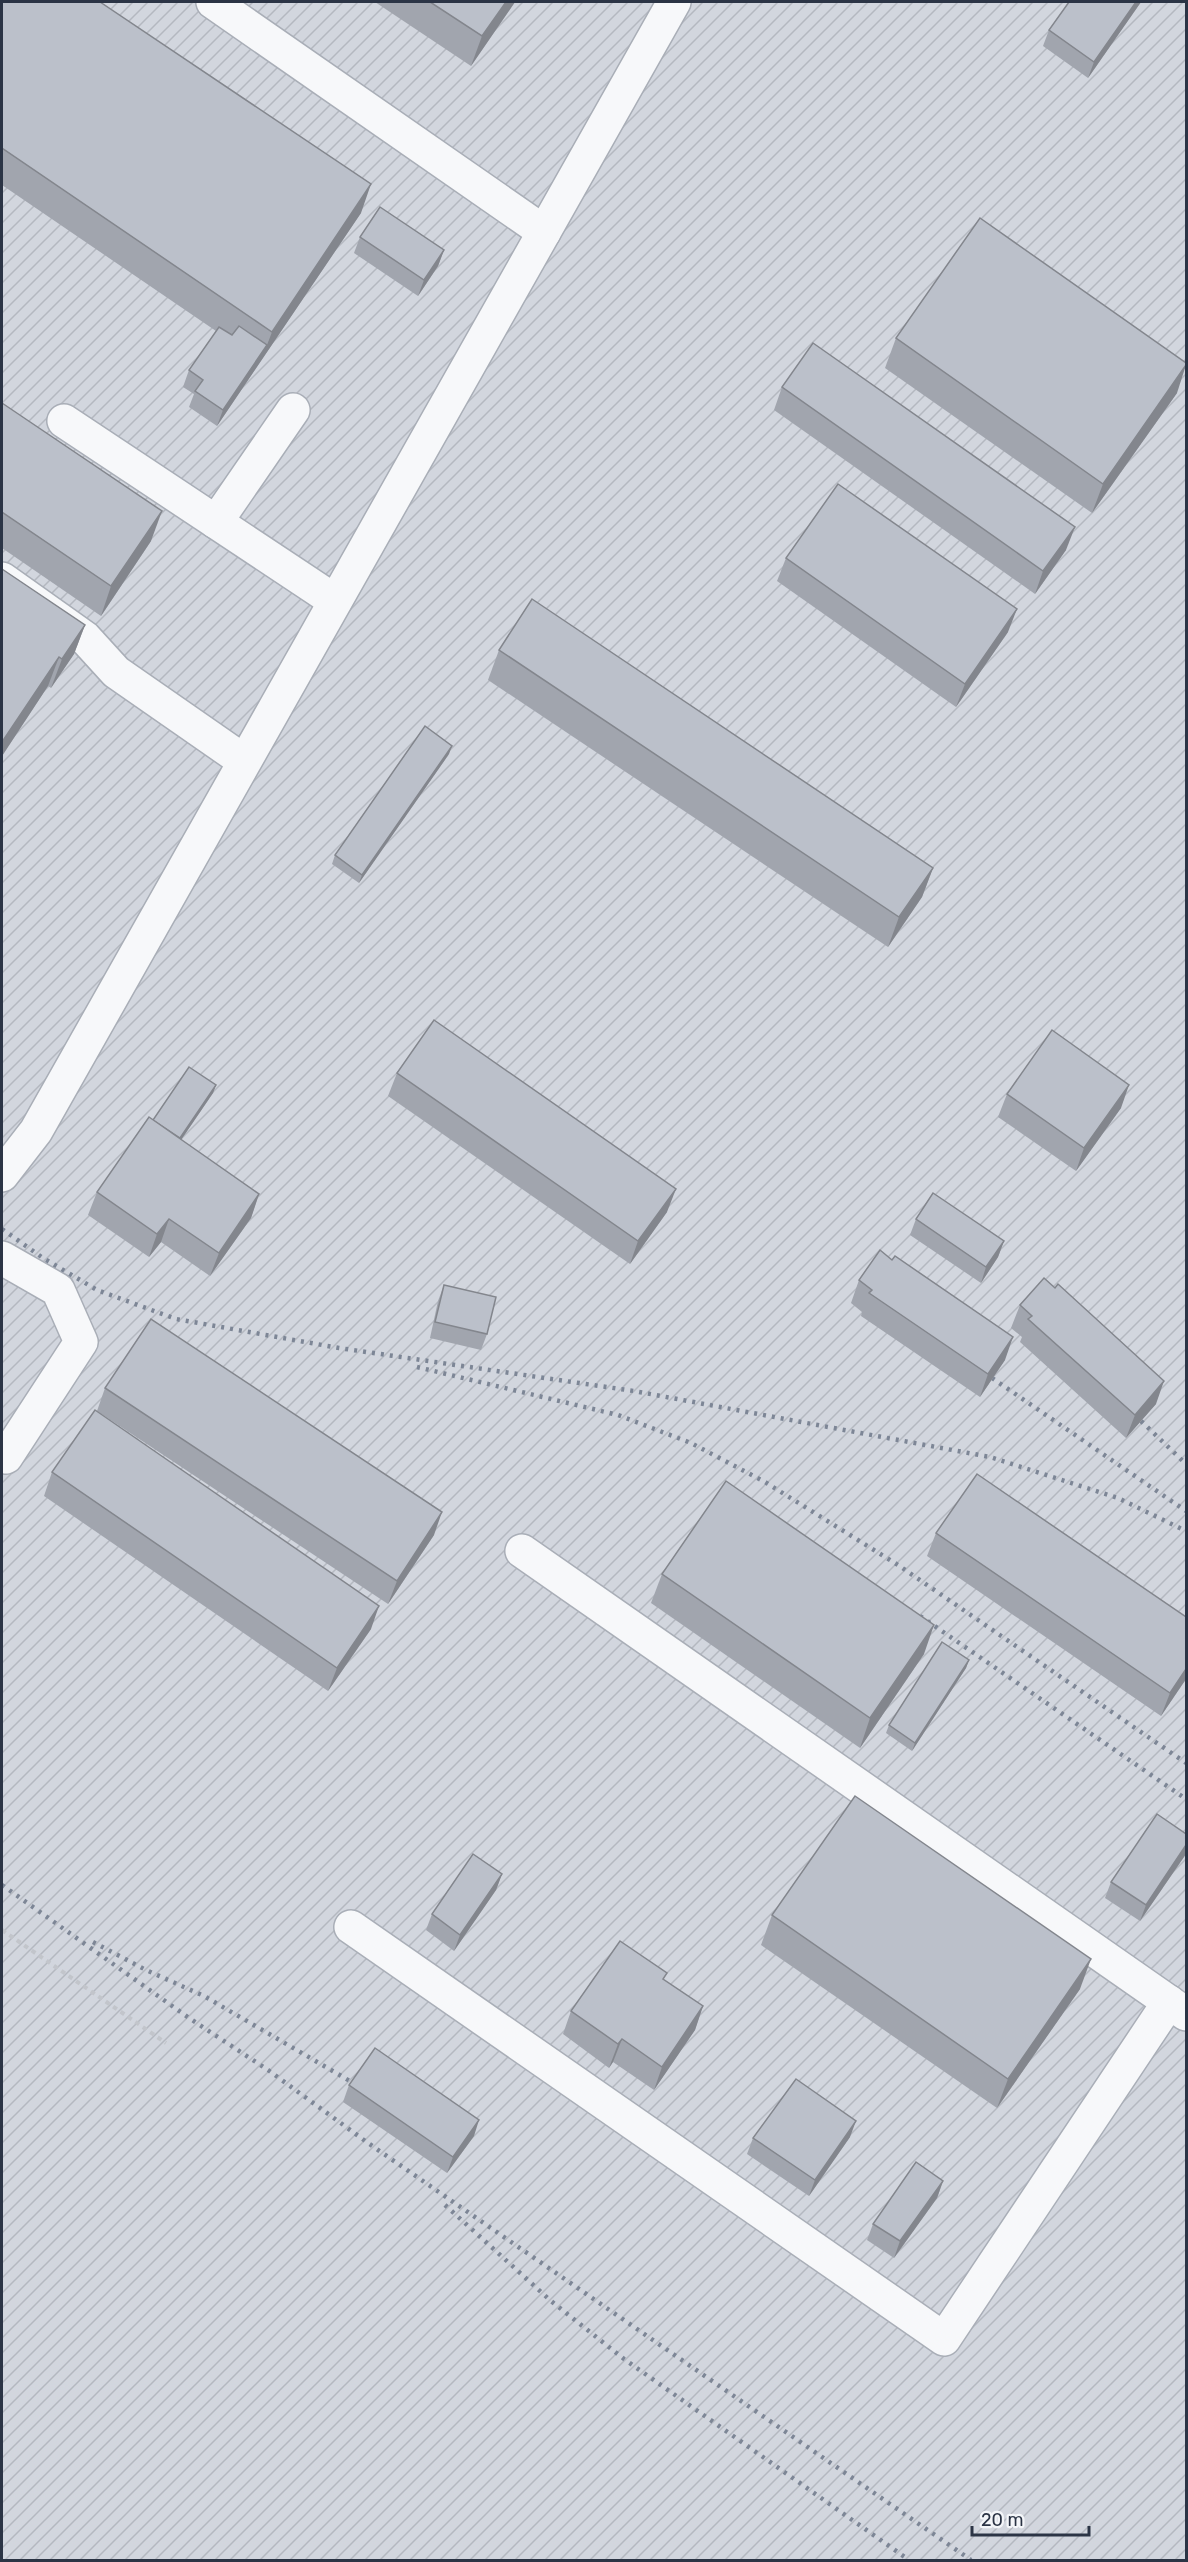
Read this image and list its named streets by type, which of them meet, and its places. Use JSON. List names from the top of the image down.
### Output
{
  "scale_bar": "20 m"
}
